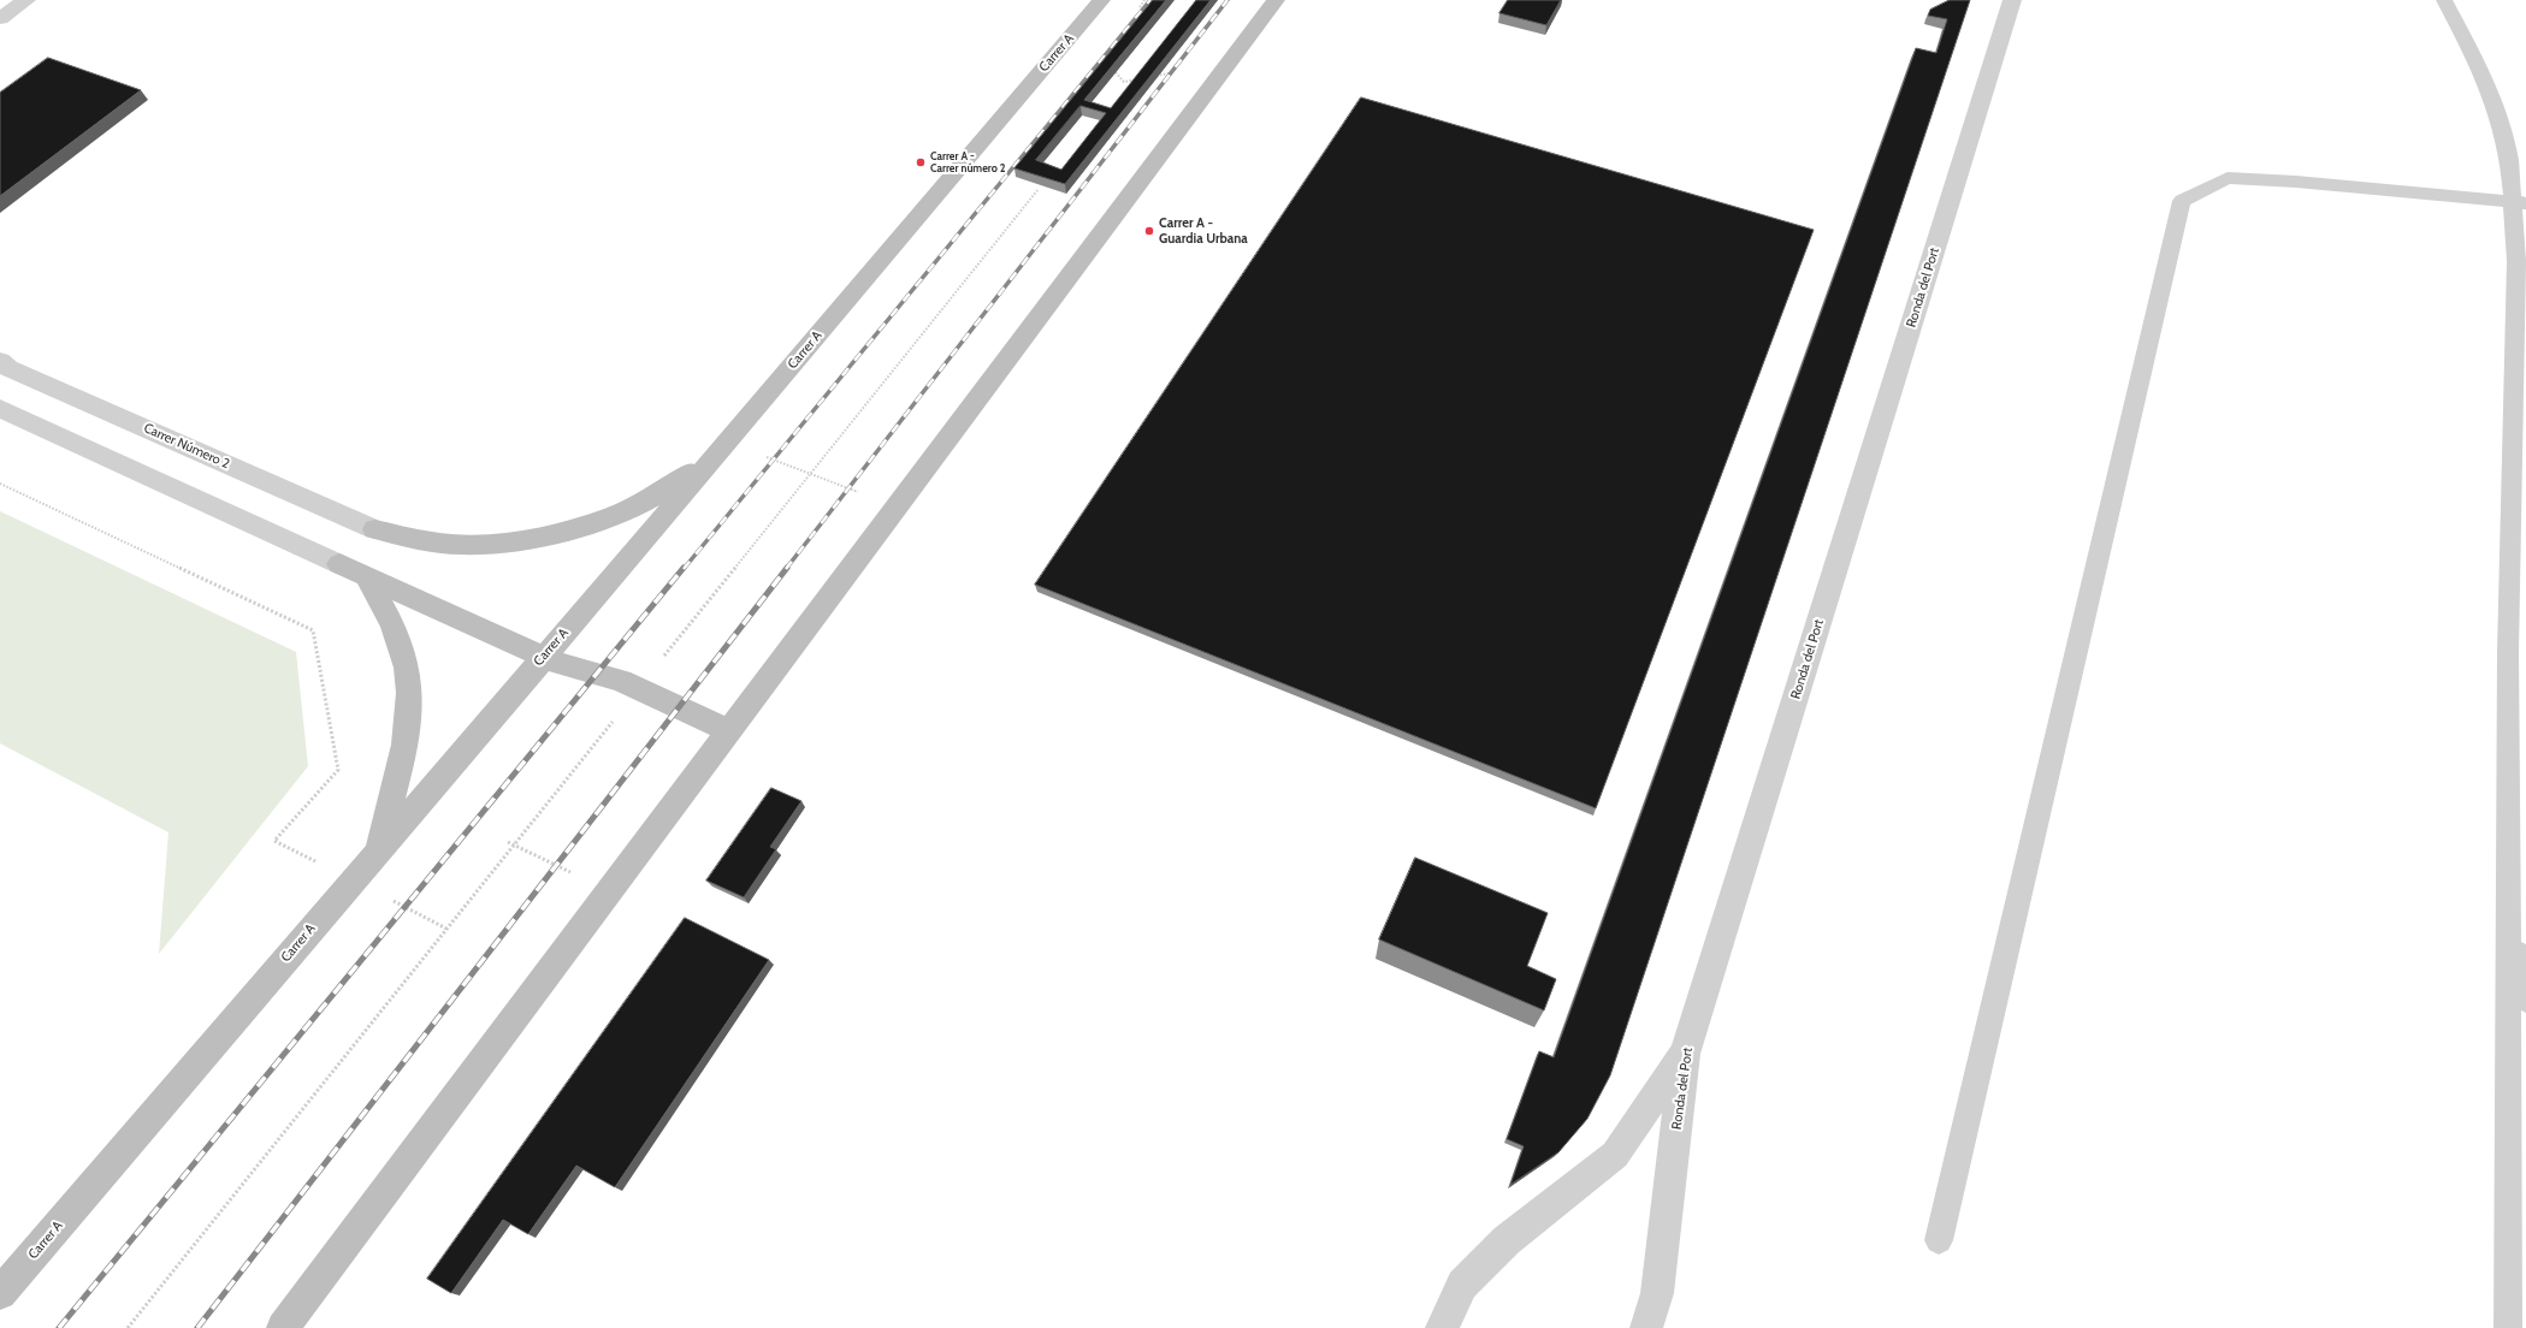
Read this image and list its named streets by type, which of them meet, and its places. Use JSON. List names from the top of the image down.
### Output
{
  "streets": {
    "main road": ["Carrer A"],
    "street": ["Ronda del Port", "Carrer Número 2"]
  },
  "places": ["Carrer A - Carrer número 2", "Carrer A - Guardia Urbana"]
}
